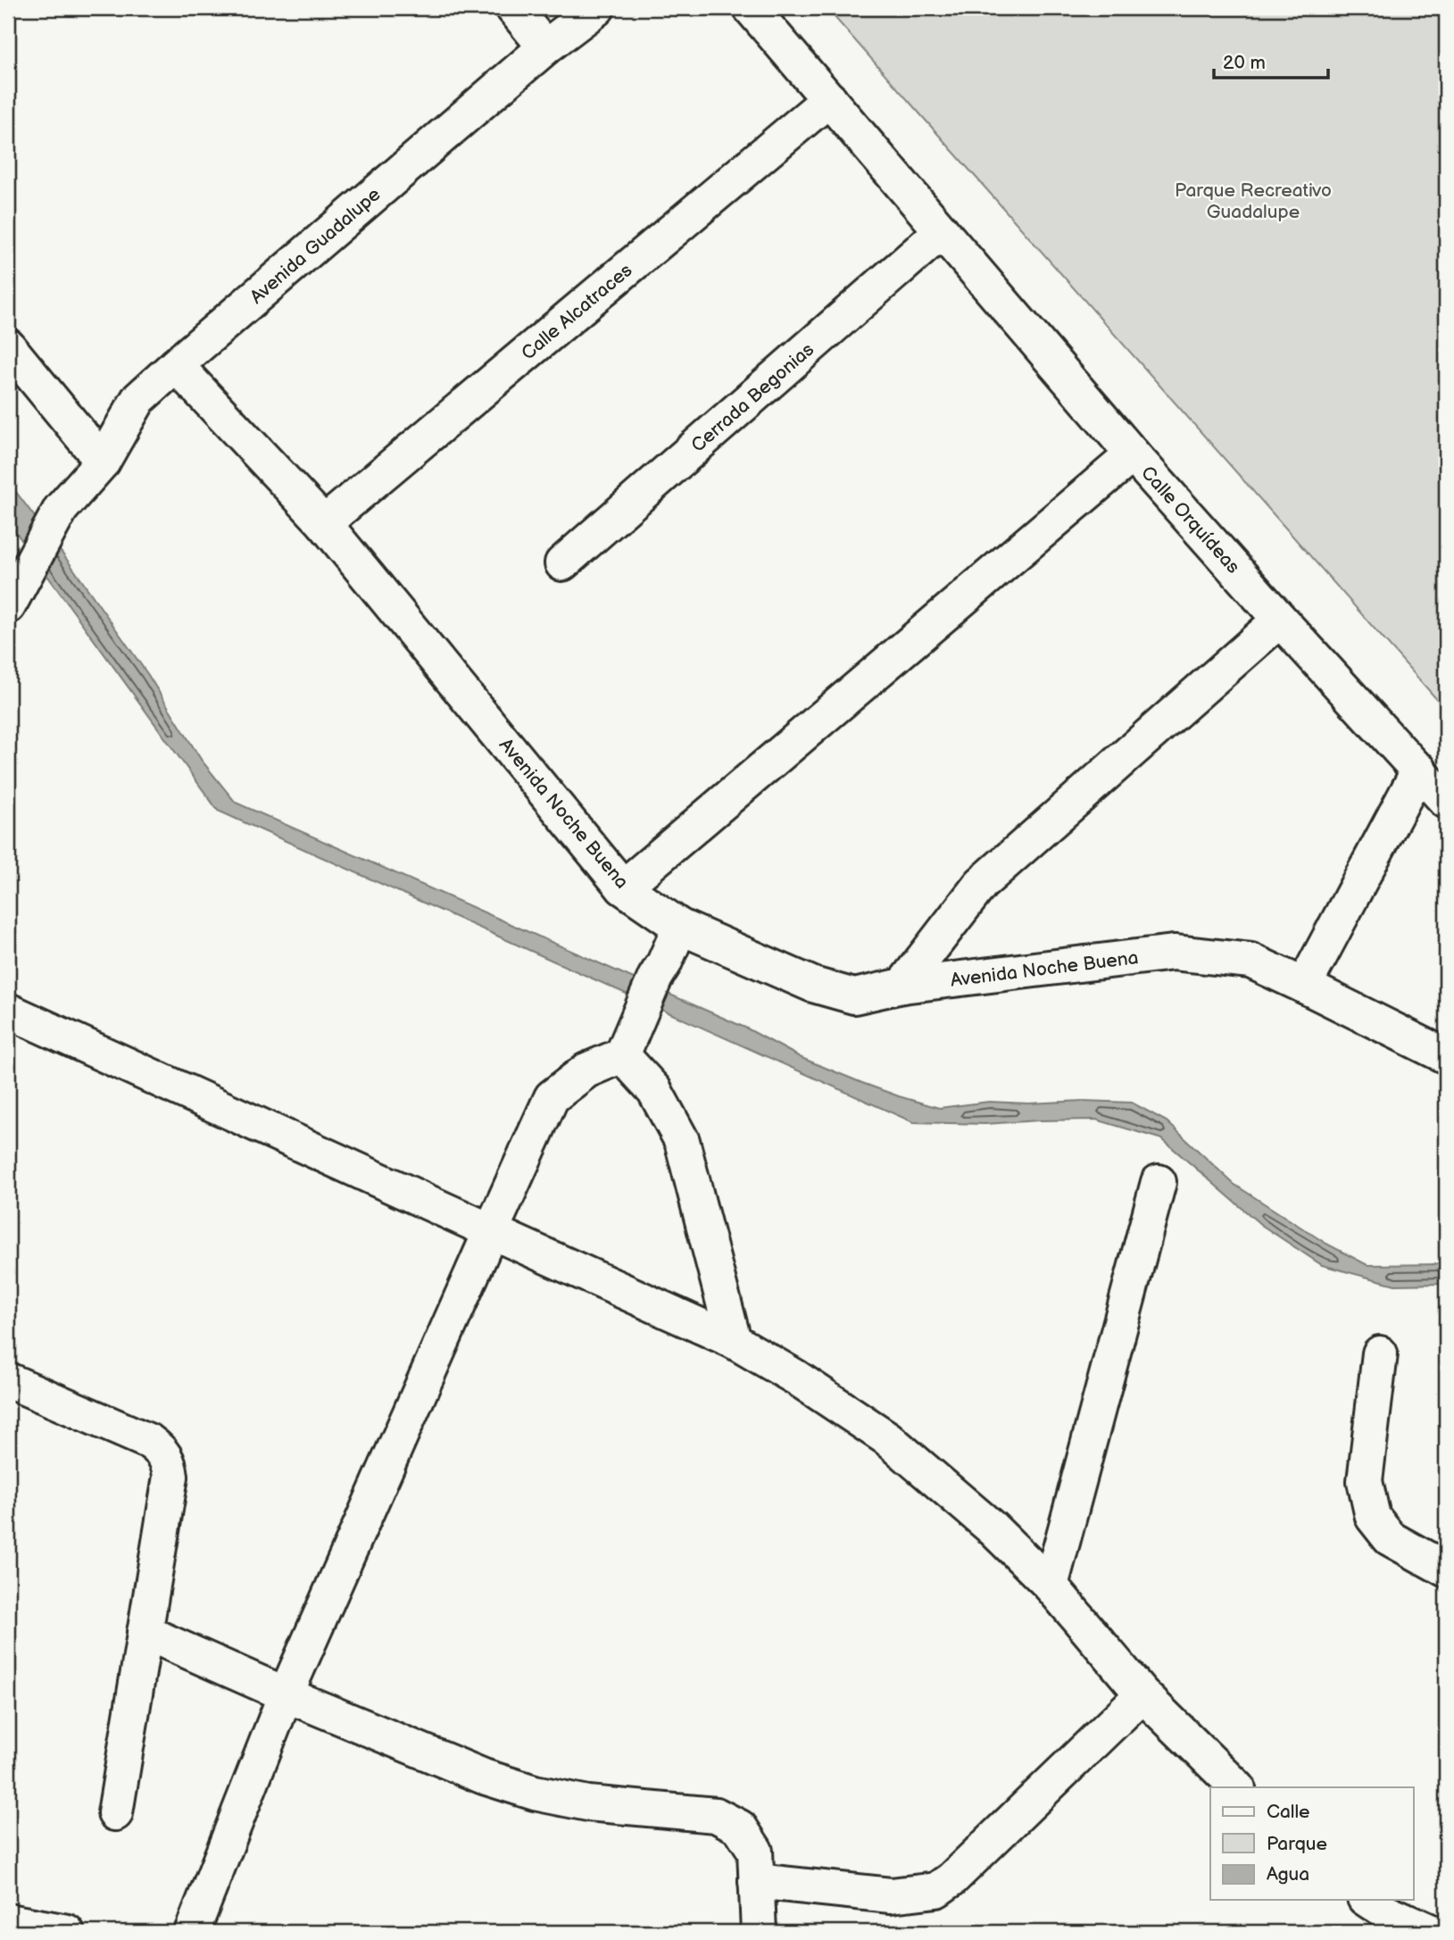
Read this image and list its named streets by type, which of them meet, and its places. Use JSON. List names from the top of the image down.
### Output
{
  "streets": {
    "street": [
      "Avenida Guadalupe",
      "Calle Alcatraces",
      "Cerrada Begonias",
      "Calle Orquídeas",
      "Avenida Noche Buena"
    ]
  },
  "crossings": [
    ["Avenida Guadalupe", "Avenida Noche Buena"],
    ["Calle Alcatraces", "Calle Orquídeas"],
    ["Calle Alcatraces", "Avenida Noche Buena"],
    ["Cerrada Begonias", "Calle Orquídeas"]
  ],
  "parks": ["Parque Recreativo Guadalupe"],
  "legend": ["Calle", "Parque", "Agua"],
  "scale_bar": "20 m"
}
